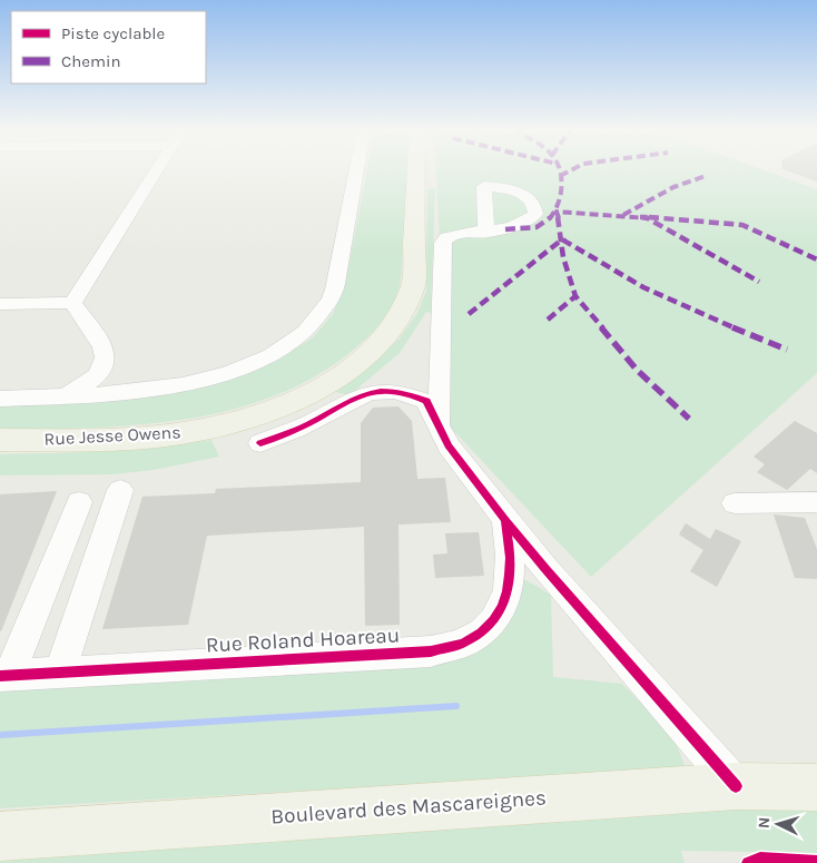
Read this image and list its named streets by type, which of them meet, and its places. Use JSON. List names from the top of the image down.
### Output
{
  "streets": {
    "main road": ["Rue Jesse Owens", "Boulevard des Mascareignes"],
    "street": ["Rue Roland Hoareau"]
  },
  "legend": ["Piste cyclable", "Chemin"],
  "north": "left"
}
